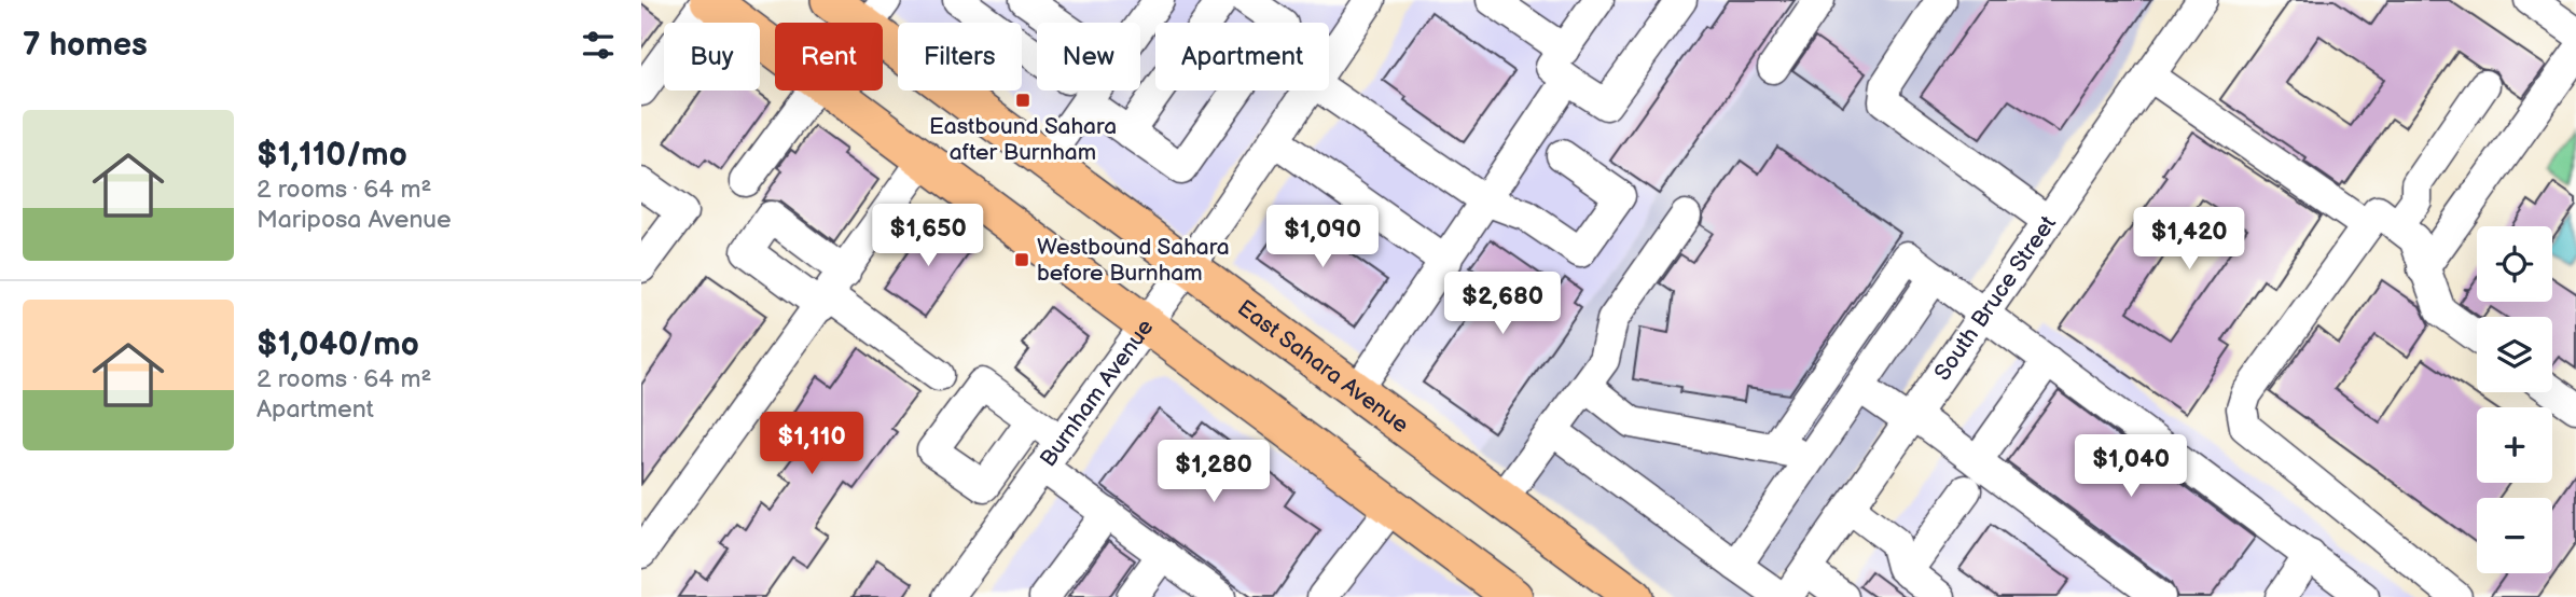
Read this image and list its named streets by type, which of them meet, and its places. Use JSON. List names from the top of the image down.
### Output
{
  "streets": {
    "main road": ["East Sahara Avenue"],
    "street": ["South Bruce Street", "Burnham Avenue"]
  },
  "crossings": [
    ["East Sahara Avenue", "Burnham Avenue"]
  ],
  "places": {
    "transit": ["Eastbound Sahara after Burnham", "Westbound Sahara before Burnham"]
  },
  "page": {
    "heading": "7 homes",
    "chip": [
      "Buy",
      "Rent",
      "Filters",
      "New",
      "Apartment"
    ],
    "list": [
      {
        "name": "$1,110/mo",
        "note": "2 rooms · 64 m² · Mariposa Avenue"
      },
      {
        "name": "$1,040/mo",
        "note": "2 rooms · 64 m² · Apartment"
      }
    ],
    "price": [
      "$1,650",
      "$1,090",
      "$1,420",
      "$2,680",
      "$1,110",
      "$1,040",
      "$1,280"
    ],
    "map_buttons": ["+", "−"]
  }
}
